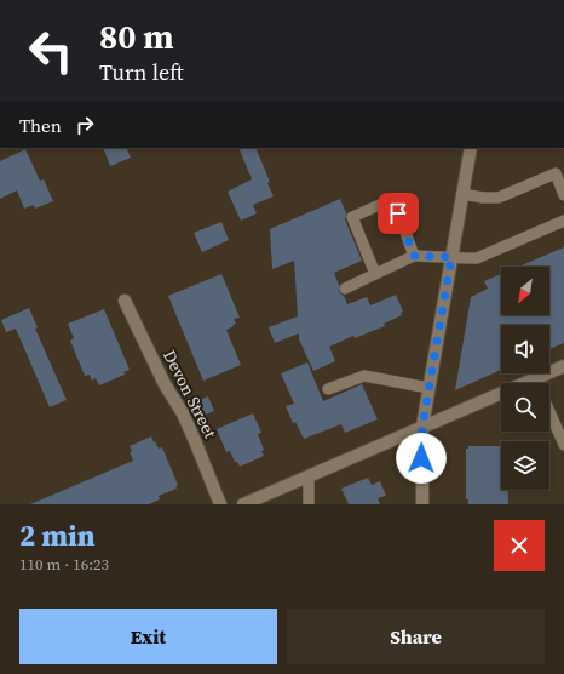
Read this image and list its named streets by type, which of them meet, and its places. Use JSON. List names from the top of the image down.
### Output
{
  "streets": {
    "street": ["Devon Street"]
  },
  "north": "bottom left",
  "page": {
    "turn": ["80 m", "Turn left"],
    "then": "Then",
    "heading": ["2 min", "110 m · 16:23"],
    "buttons": ["Exit", "Share"]
  }
}
